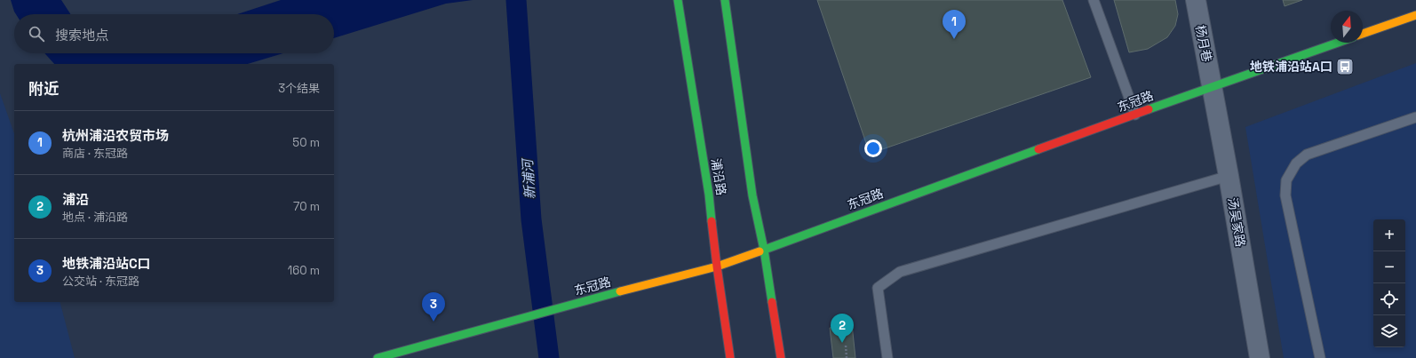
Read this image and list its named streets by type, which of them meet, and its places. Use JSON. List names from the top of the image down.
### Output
{
  "streets": {
    "main road": ["东冠路", "浦沿路"],
    "street": ["杨月巷", "汤吴家路"]
  },
  "crossings": [
    ["杨月巷", "东冠路"],
    ["杨月巷", "汤吴家路"],
    ["东冠路", "浦沿路"],
    ["东冠路", "汤吴家路"]
  ],
  "water": ["新浦河"],
  "places": {
    "bus stop": ["地铁浦沿站A口"]
  },
  "north": "top",
  "page": {
    "pins": ["1", "3", "2"],
    "search": "搜索地点",
    "heading": ["附近", "3个结果"],
    "list": [
      {
        "mark": "1",
        "name": "杭州浦沿农贸市场",
        "note": "商店 · 东冠路",
        "value": "50 m"
      },
      {
        "mark": "2",
        "name": "浦沿",
        "note": "地点 · 浦沿路",
        "value": "70 m"
      },
      {
        "mark": "3",
        "name": "地铁浦沿站C口",
        "note": "公交站 · 东冠路",
        "value": "160 m"
      }
    ],
    "map_buttons": ["+", "−"]
  }
}
